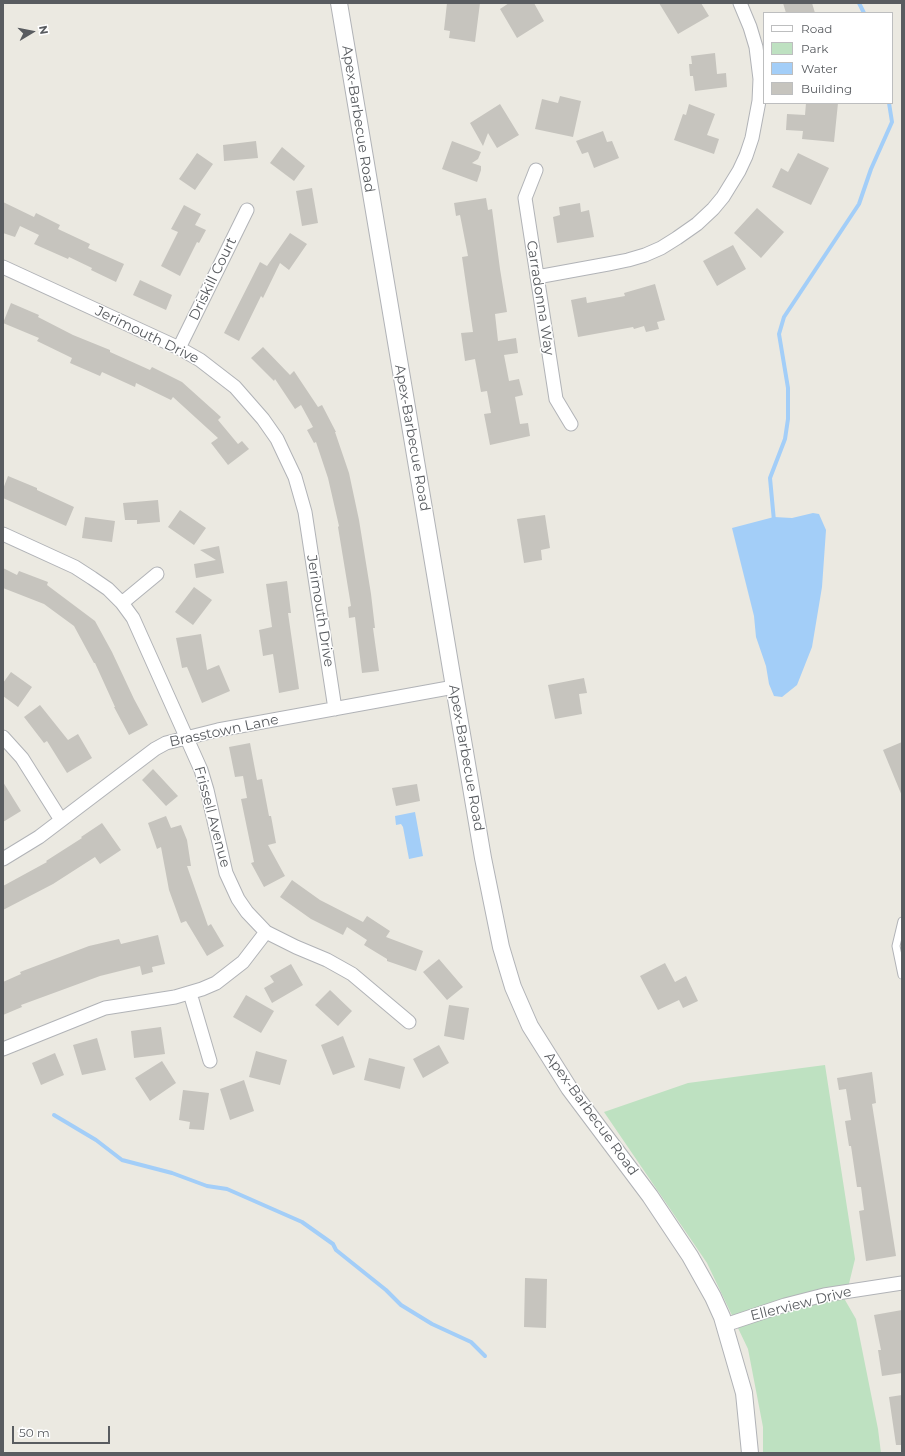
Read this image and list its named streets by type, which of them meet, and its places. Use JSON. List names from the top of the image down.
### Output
{
  "streets": {
    "street": [
      "Apex-Barbecue Road",
      "Driskill Court",
      "Carradonna Way",
      "Jerimouth Drive",
      "Brasstown Lane",
      "Frissell Avenue",
      "Ellerview Drive"
    ]
  },
  "crossings": [
    ["Apex-Barbecue Road", "Brasstown Lane"],
    ["Apex-Barbecue Road", "Ellerview Drive"],
    ["Driskill Court", "Jerimouth Drive"],
    ["Jerimouth Drive", "Brasstown Lane"],
    ["Brasstown Lane", "Frissell Avenue"]
  ],
  "legend": [
    "Road",
    "Park",
    "Water",
    "Building"
  ],
  "scale_bar": "50 m",
  "north": "right"
}
